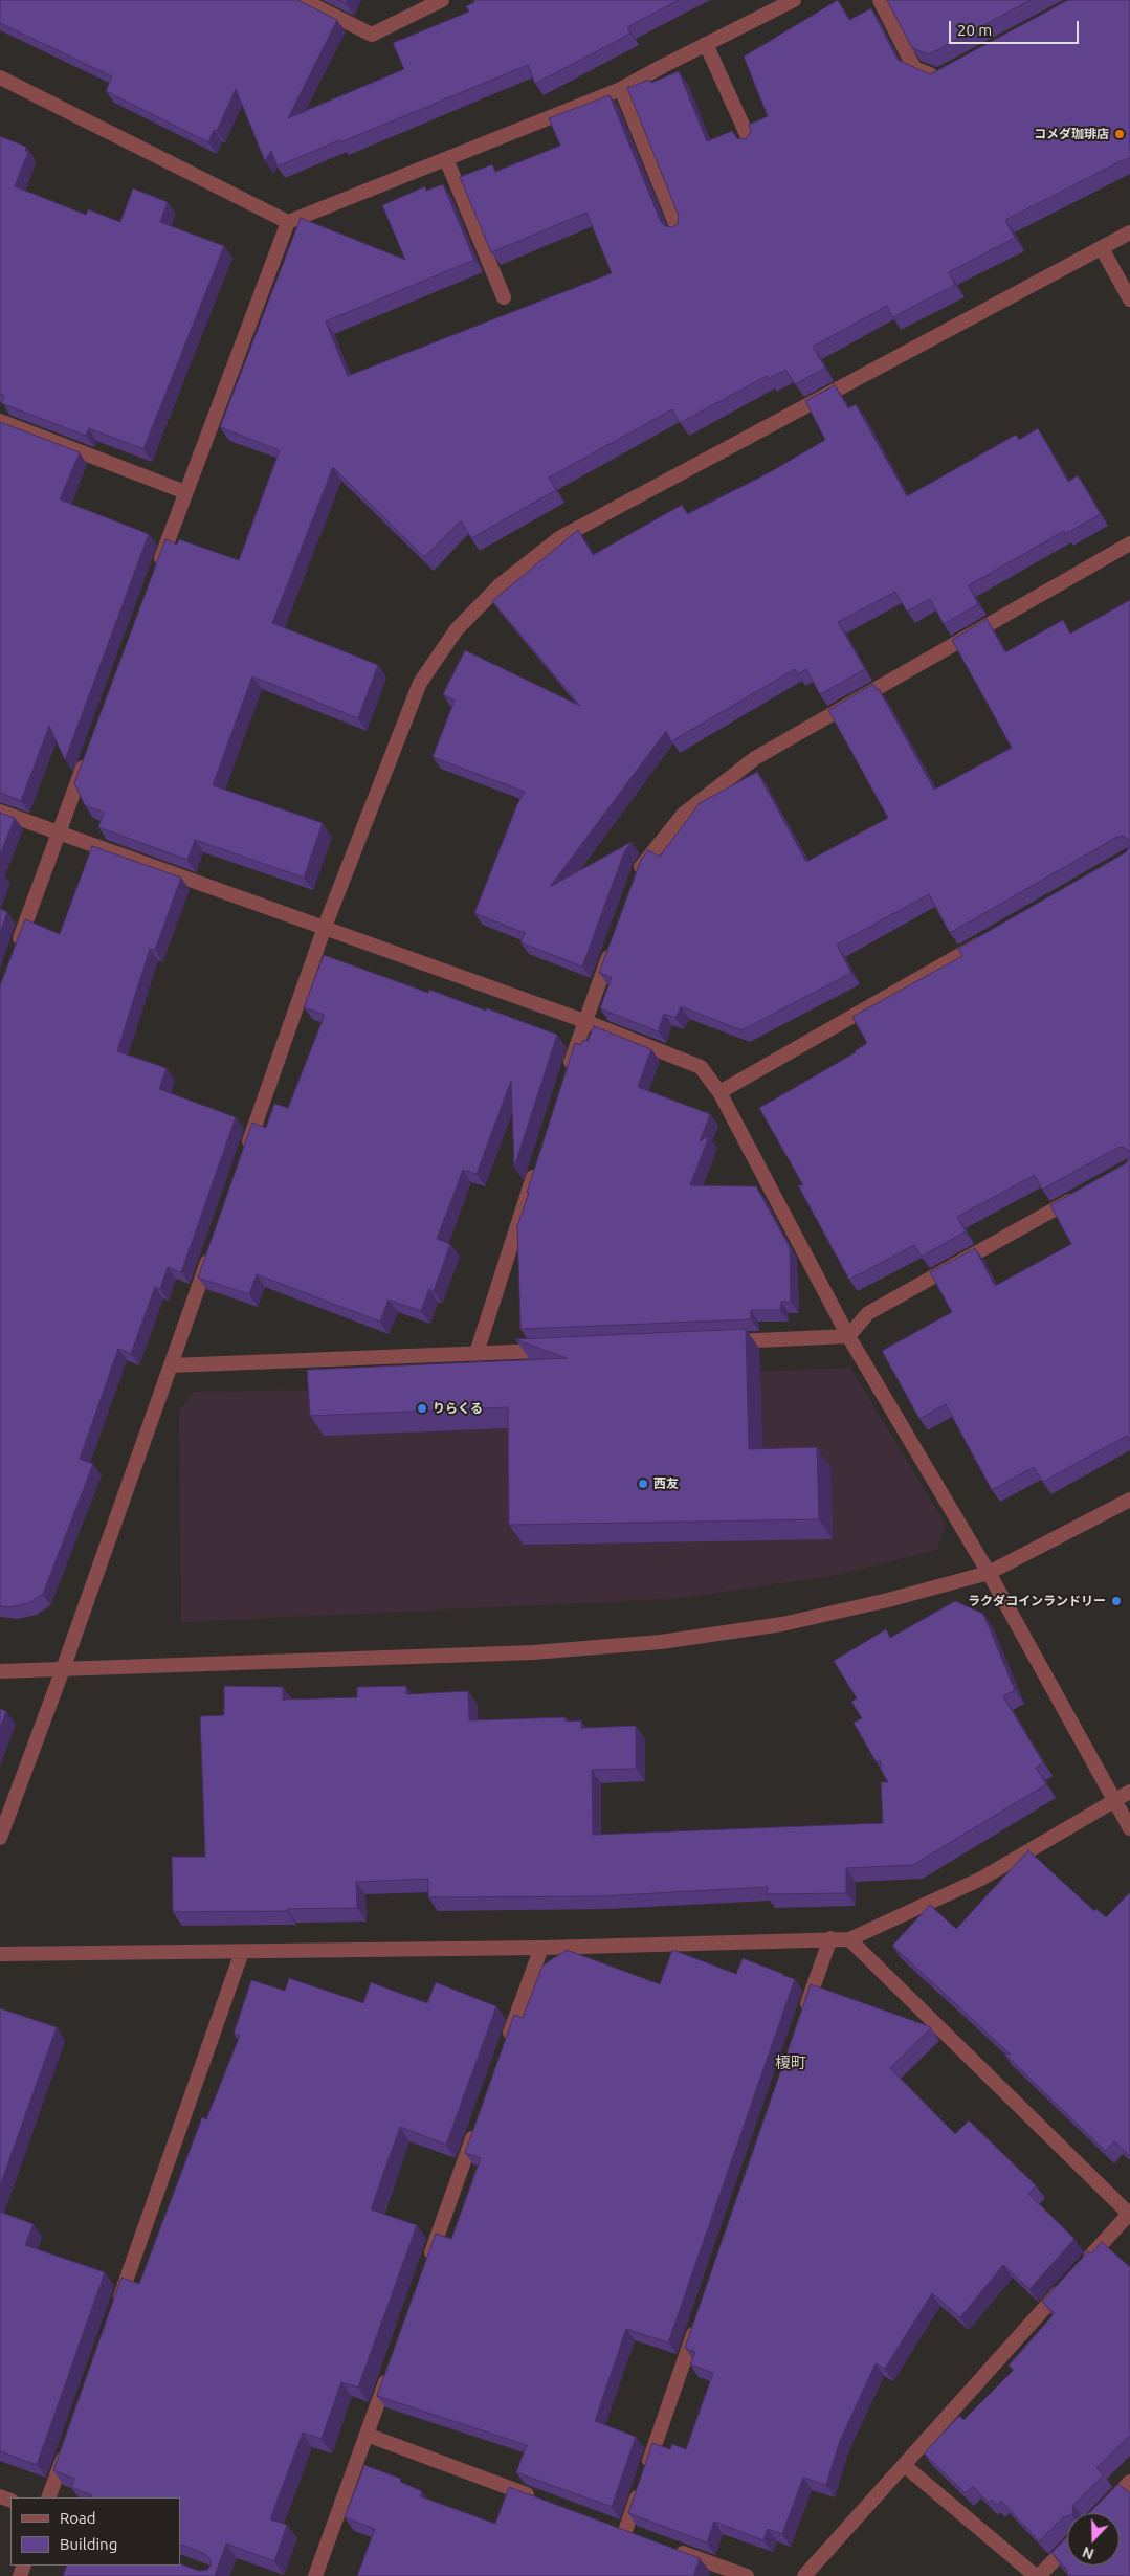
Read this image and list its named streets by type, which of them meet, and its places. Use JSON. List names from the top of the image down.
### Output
{
  "districts": ["榎町"],
  "places": [
    "コメダ珈琲店",
    "りらくる",
    "西友",
    "ラクダコインランドリー"
  ],
  "legend": ["Road", "Building"],
  "scale_bar": "20 m",
  "north": "bottom"
}
